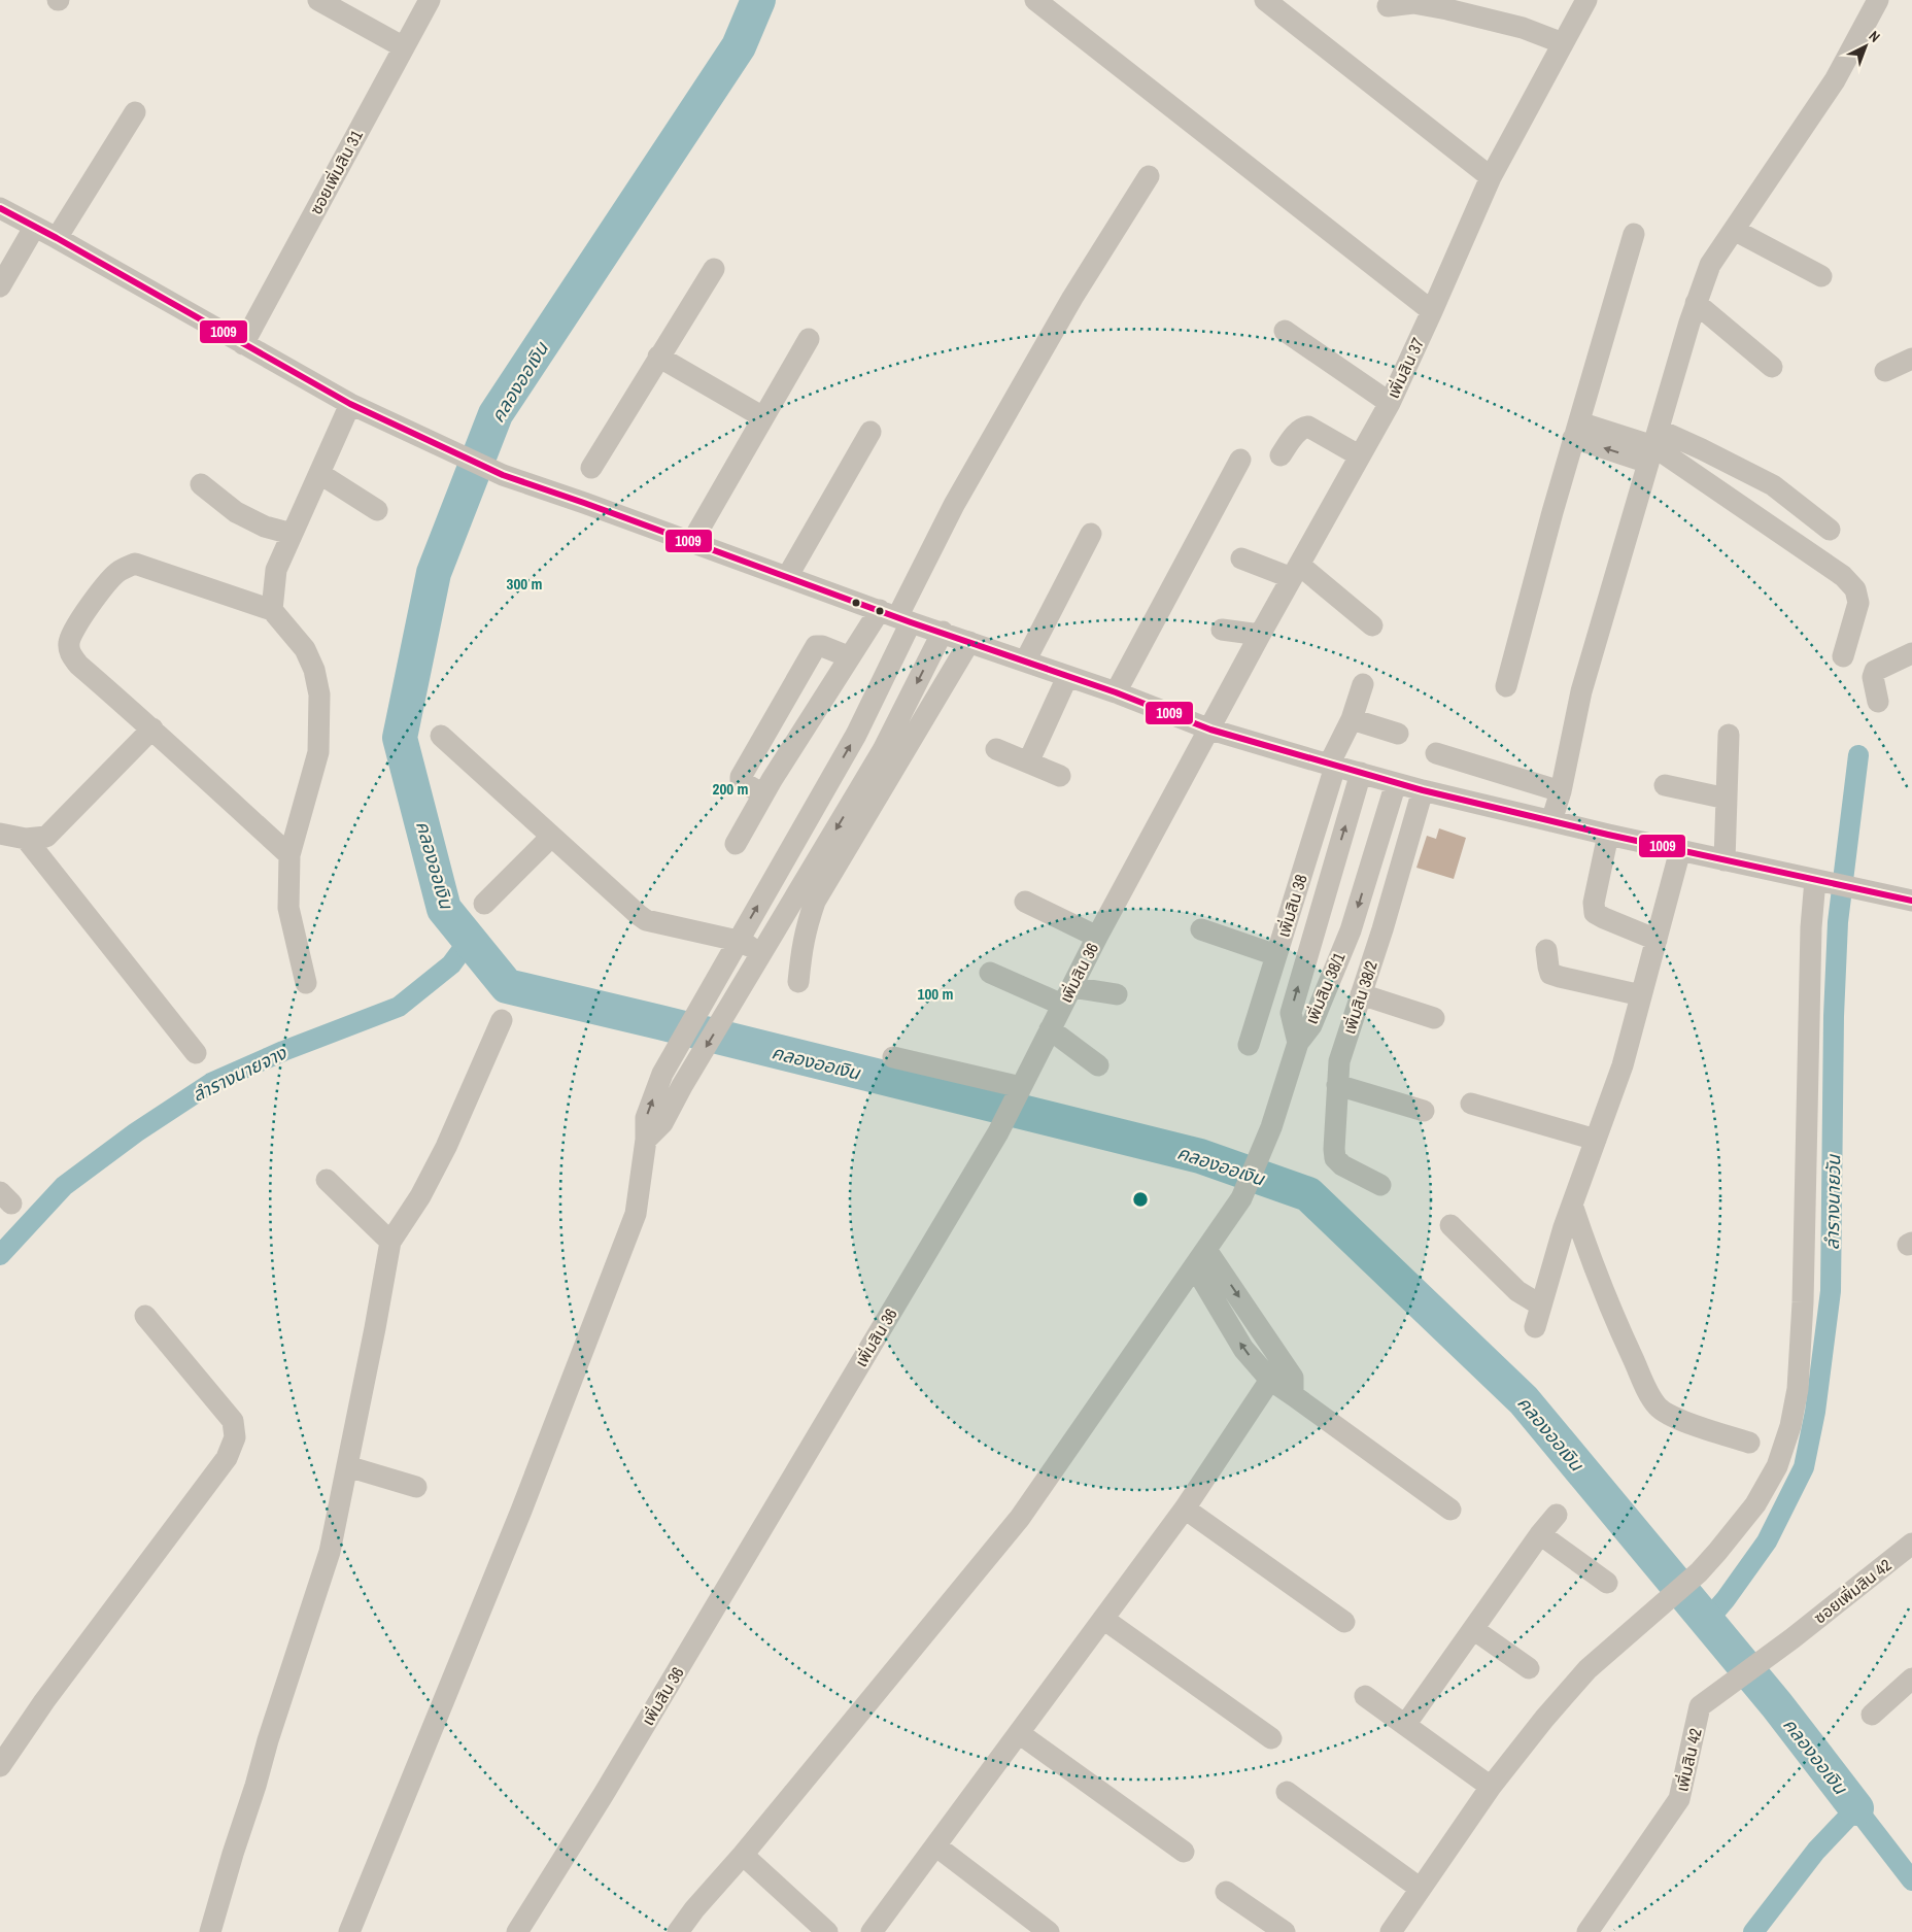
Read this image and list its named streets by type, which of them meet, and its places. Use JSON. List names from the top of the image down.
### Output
{
  "streets": {
    "street": [
      "ซอยเพิ่มสิน 31",
      "เพิ่มสิน 37",
      "เพิ่มสิน 38",
      "เพิ่มสิน 36",
      "เพิ่มสิน 38/1",
      "เพิ่มสิน 38/2",
      "ซอยเพิ่มสิน 42",
      "เพิ่มสิน 42"
    ]
  },
  "crossings": [
    ["เพิ่มสิน 37", "เพิ่มสิน 36"],
    ["ซอยเพิ่มสิน 42", "เพิ่มสิน 42"]
  ],
  "water": ["คลองออเงิน", "ลำรางนายจาง", "ลำรางนายวัน"],
  "lines": ["transit line 1009"],
  "north": "top right",
  "rings": ["300 m", "200 m", "100 m"]
}
